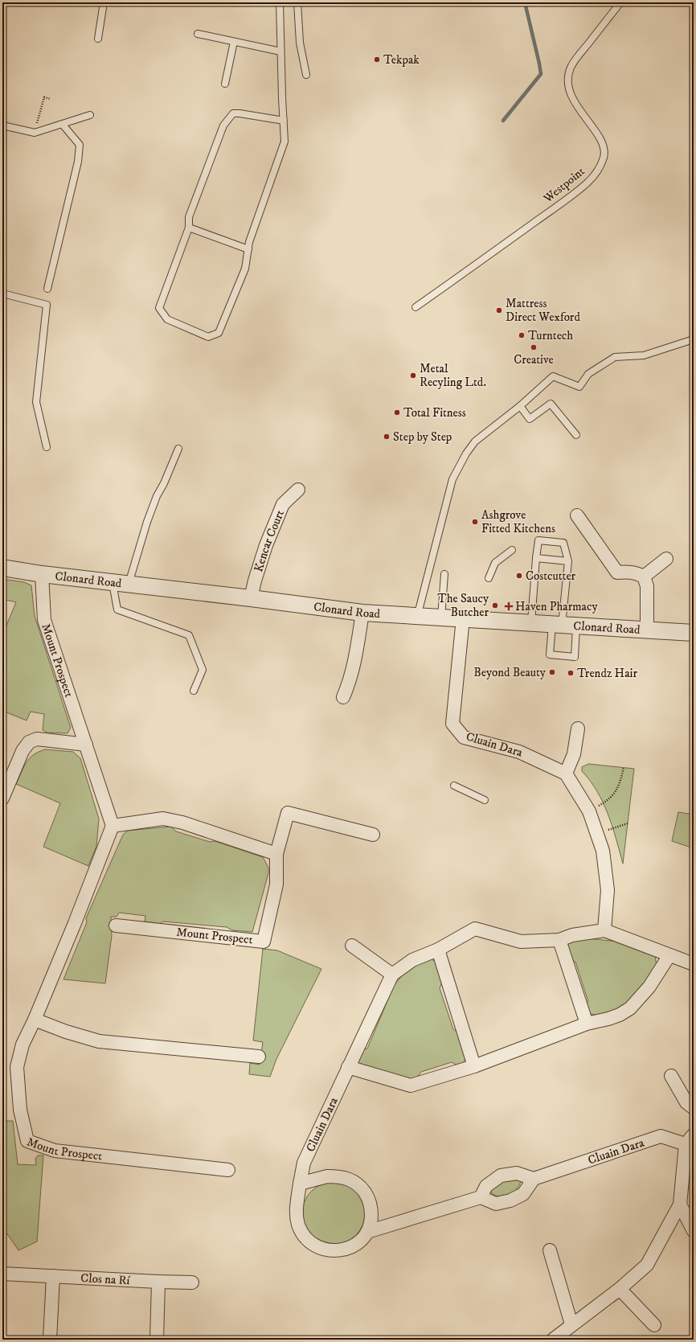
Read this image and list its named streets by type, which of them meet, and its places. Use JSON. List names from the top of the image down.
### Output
{
  "streets": {
    "street": [
      "Kencar Court",
      "Clonard Road",
      "Mount Prospect",
      "Cluain Dara",
      "Clos na Rí"
    ],
    "lane": ["Westpoint"]
  },
  "crossings": [
    ["Kencar Court", "Clonard Road"],
    ["Clonard Road", "Mount Prospect"],
    ["Clonard Road", "Cluain Dara"]
  ],
  "places": {
    "other": [
      "Tekpak",
      "Mattress Direct Wexford",
      "Turntech",
      "Creative",
      "Metal Recyling Ltd.",
      "Total Fitness",
      "Step by Step",
      "Ashgrove Fitted Kitchens",
      "Costcutter",
      "The Saucy Butcher",
      "Beyond Beauty",
      "Trendz Hair"
    ],
    "health": ["Haven Pharmacy"]
  }
}
